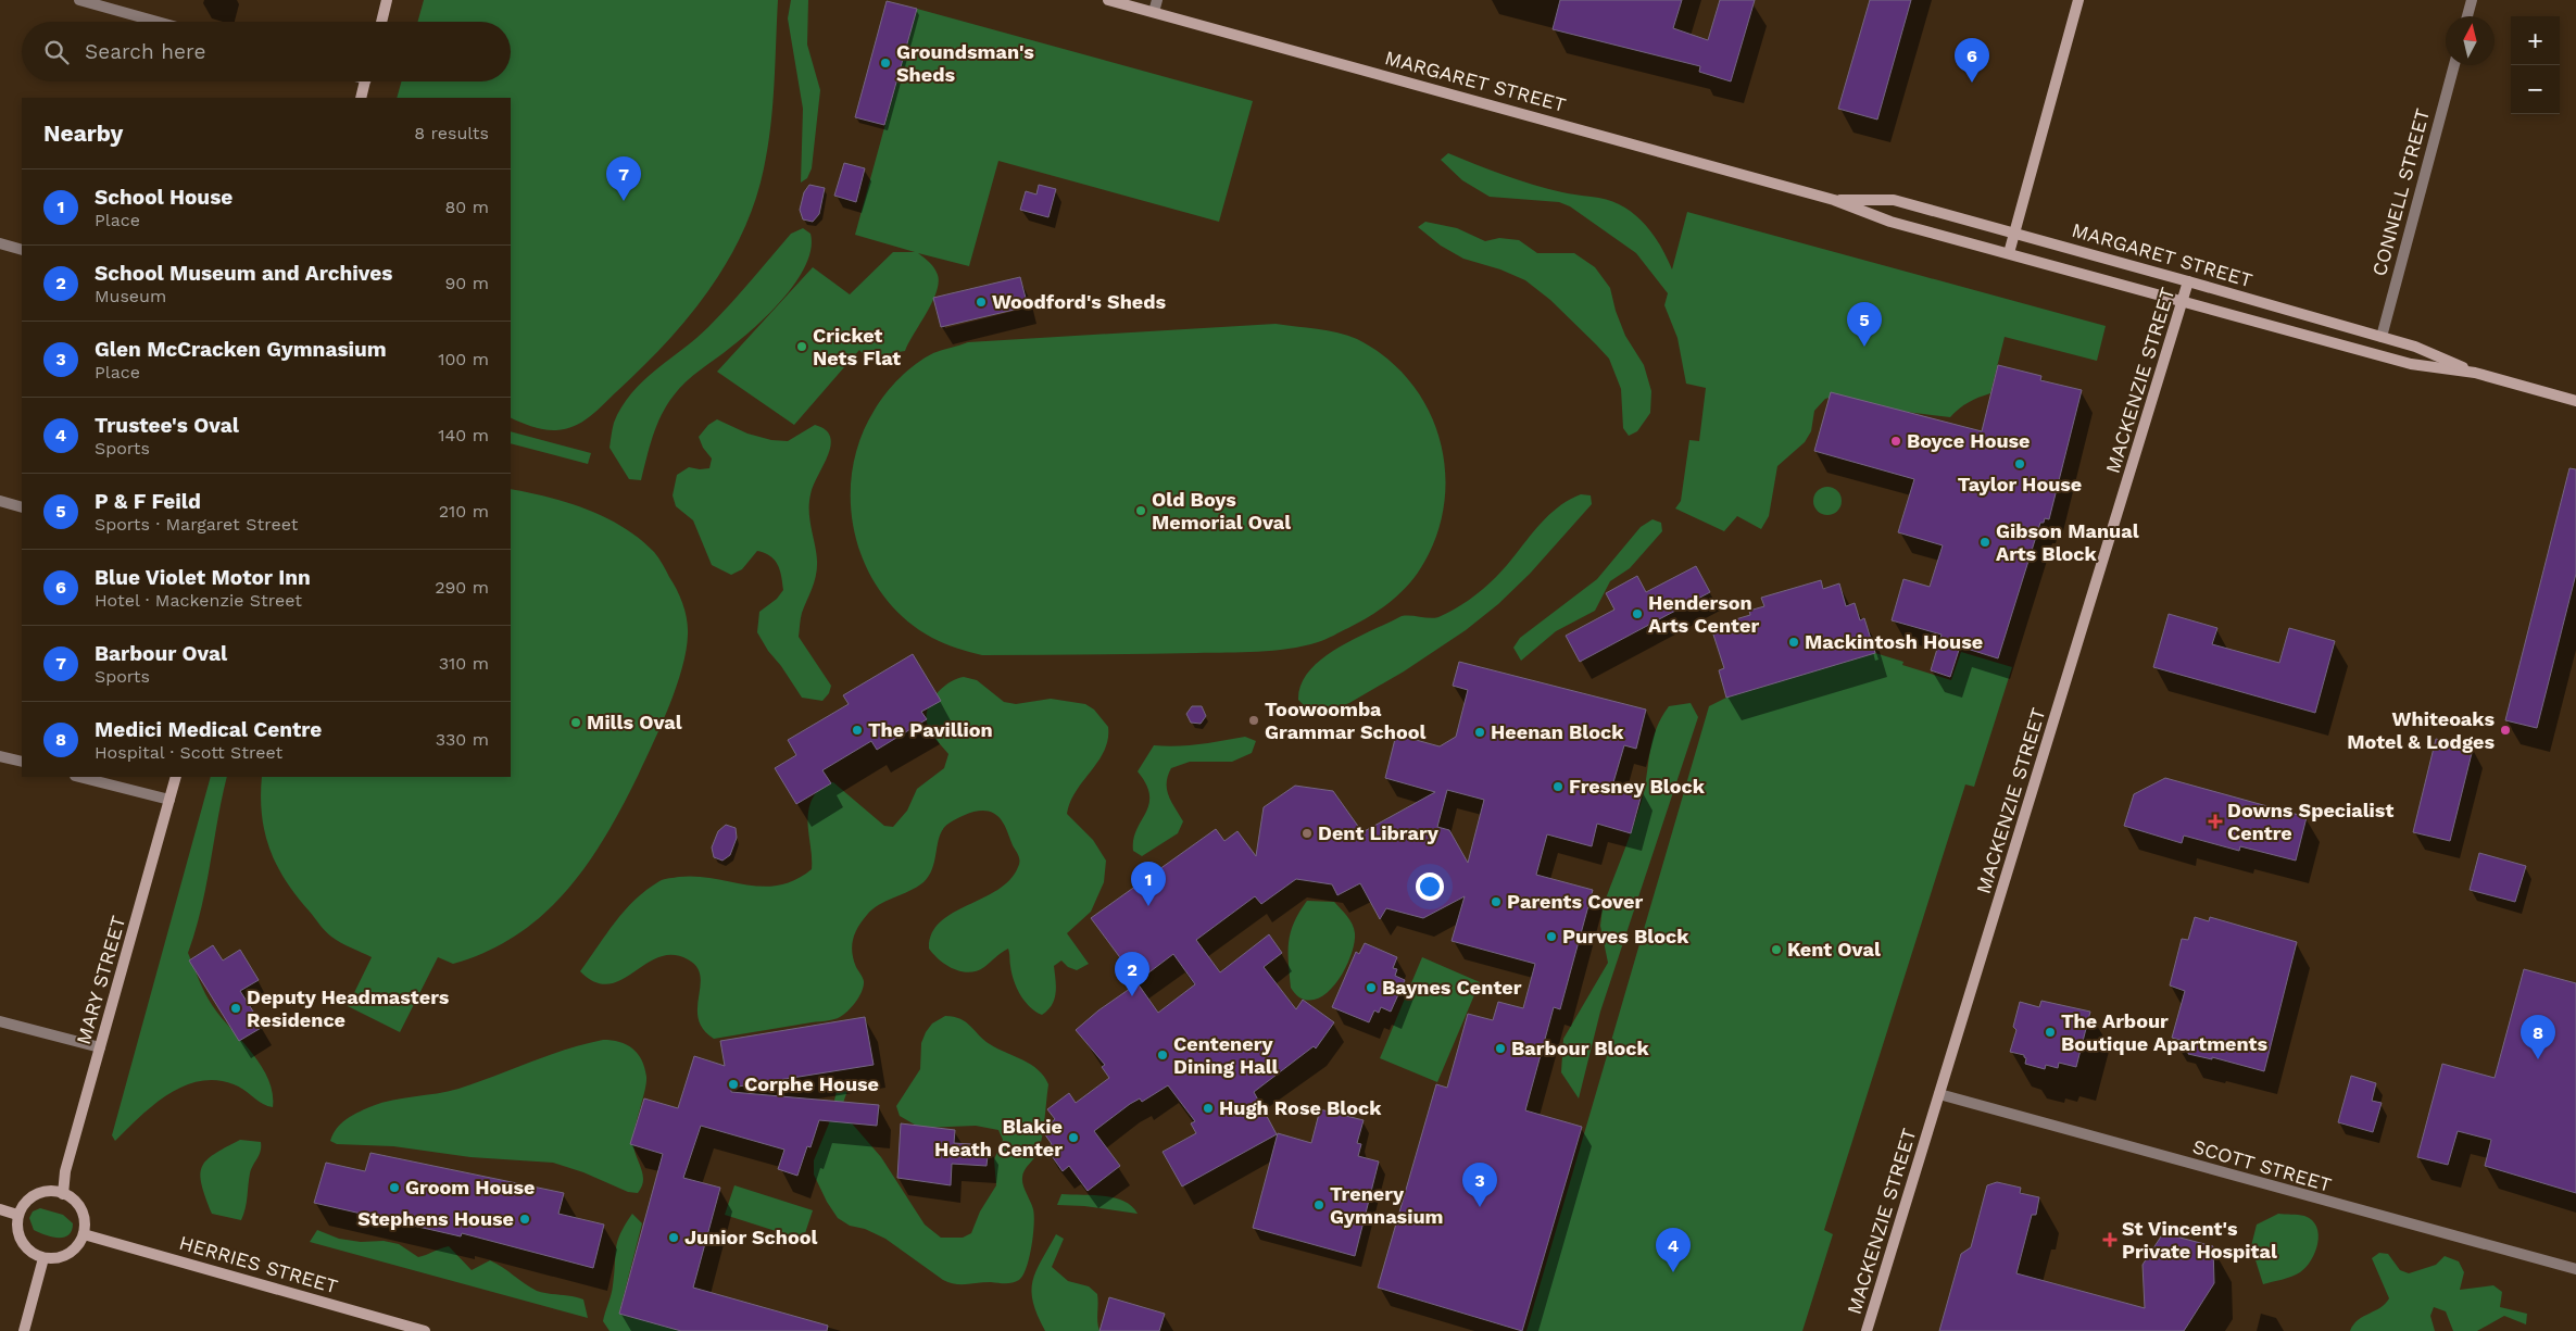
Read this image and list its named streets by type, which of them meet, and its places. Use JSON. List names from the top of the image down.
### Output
{
  "streets": {
    "street": [
      "MARGARET STREET",
      "CONNELL STREET",
      "MACKENZIE STREET",
      "MARY STREET",
      "SCOTT STREET",
      "HERRIES STREET"
    ]
  },
  "crossings": [
    ["MARGARET STREET", "CONNELL STREET"],
    ["MARGARET STREET", "MACKENZIE STREET"],
    ["MACKENZIE STREET", "SCOTT STREET"],
    ["MARY STREET", "HERRIES STREET"]
  ],
  "places": {
    "other": [
      "Groundsman's Sheds",
      "Woodford's Sheds",
      "Cricket Nets Flat",
      "Boyce House",
      "Taylor House",
      "Old Boys Memorial Oval",
      "Gibson Manual Arts Block",
      "Henderson Arts Center",
      "Mackintosh House",
      "Toowoomba Grammar School",
      "Mills Oval",
      "The Pavillion",
      "Whiteoaks Motel & Lodges",
      "Heenan Block",
      "Fresney Block",
      "Dent Library",
      "Parents Cover",
      "Purves Block",
      "Kent Oval",
      "Baynes Center",
      "Deputy Headmasters Residence",
      "The Arbour Boutique Apartments",
      "Barbour Block",
      "Centenery Dining Hall",
      "Corphe House",
      "Hugh Rose Block",
      "Blakie Heath Center",
      "Groom House",
      "Trenery Gymnasium",
      "Stephens House",
      "Junior School"
    ],
    "health": ["Downs Specialist Centre", "St Vincent's Private Hospital"]
  },
  "north": "top",
  "page": {
    "map_buttons": ["+", "−"],
    "search": "Search here",
    "pins": [
      "6",
      "7",
      "5",
      "1",
      "2",
      "8",
      "3",
      "4"
    ],
    "heading": ["Nearby", "8 results"],
    "list": [
      {
        "mark": "1",
        "name": "School House",
        "note": "Place",
        "value": "80 m"
      },
      {
        "mark": "2",
        "name": "School Museum and Archives",
        "note": "Museum",
        "value": "90 m"
      },
      {
        "mark": "3",
        "name": "Glen McCracken Gymnasium",
        "note": "Place",
        "value": "100 m"
      },
      {
        "mark": "4",
        "name": "Trustee's Oval",
        "note": "Sports",
        "value": "140 m"
      },
      {
        "mark": "5",
        "name": "P & F Feild",
        "note": "Sports · Margaret Street",
        "value": "210 m"
      },
      {
        "mark": "6",
        "name": "Blue Violet Motor Inn",
        "note": "Hotel · Mackenzie Street",
        "value": "290 m"
      },
      {
        "mark": "7",
        "name": "Barbour Oval",
        "note": "Sports",
        "value": "310 m"
      },
      {
        "mark": "8",
        "name": "Medici Medical Centre",
        "note": "Hospital · Scott Street",
        "value": "330 m"
      }
    ]
  }
}
